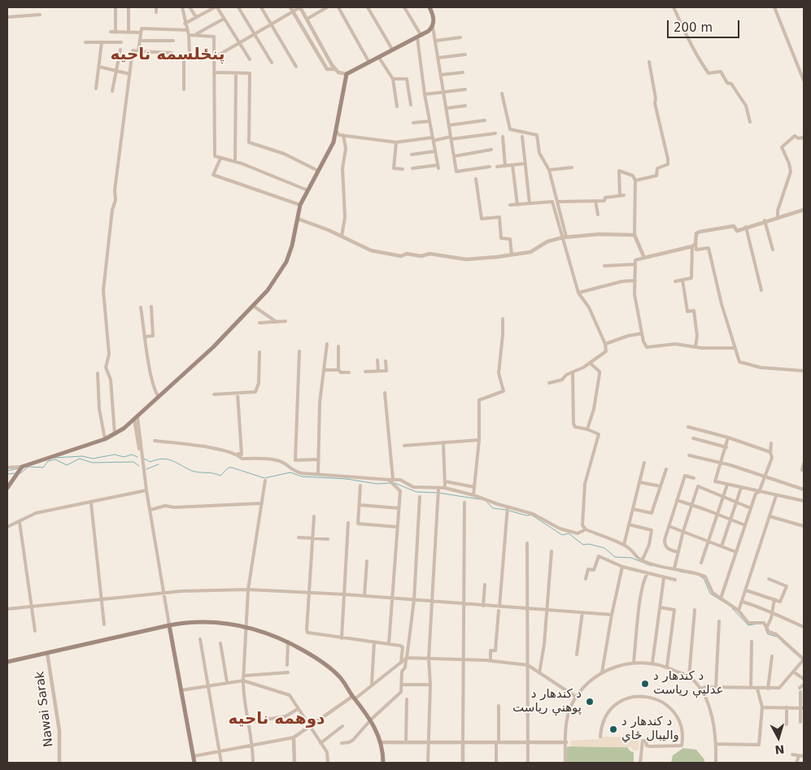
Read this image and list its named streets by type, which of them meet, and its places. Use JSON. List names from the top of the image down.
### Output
{
  "streets": {
    "street": ["Nawai Sarak"]
  },
  "districts": ["پنځلسمه ناحیه", "دوهمه ناحیه"],
  "places": ["د کندهار د عدلیې رياست", "د کندهار د پوهنې رياست", "د کندهار د واليبال ځاي"],
  "scale_bar": "200 m",
  "north": "bottom"
}
